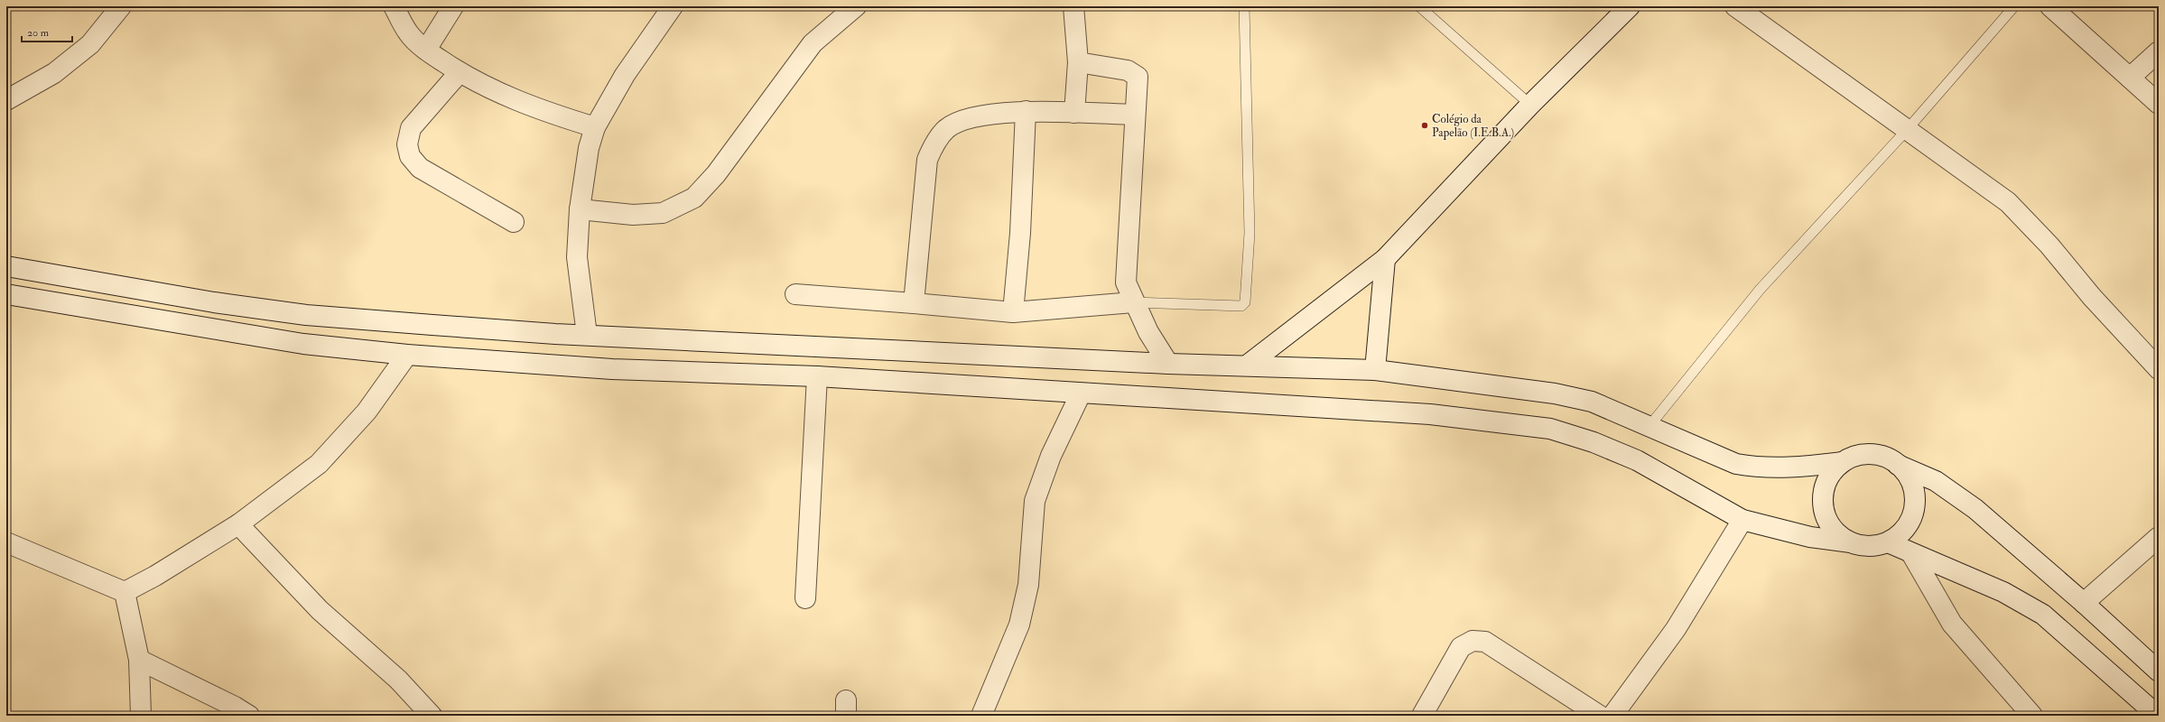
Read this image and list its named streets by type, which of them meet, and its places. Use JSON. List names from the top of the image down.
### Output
{
  "places": ["Colégio da Papelão (I.E.B.A.)"],
  "scale_bar": "20 m"
}
